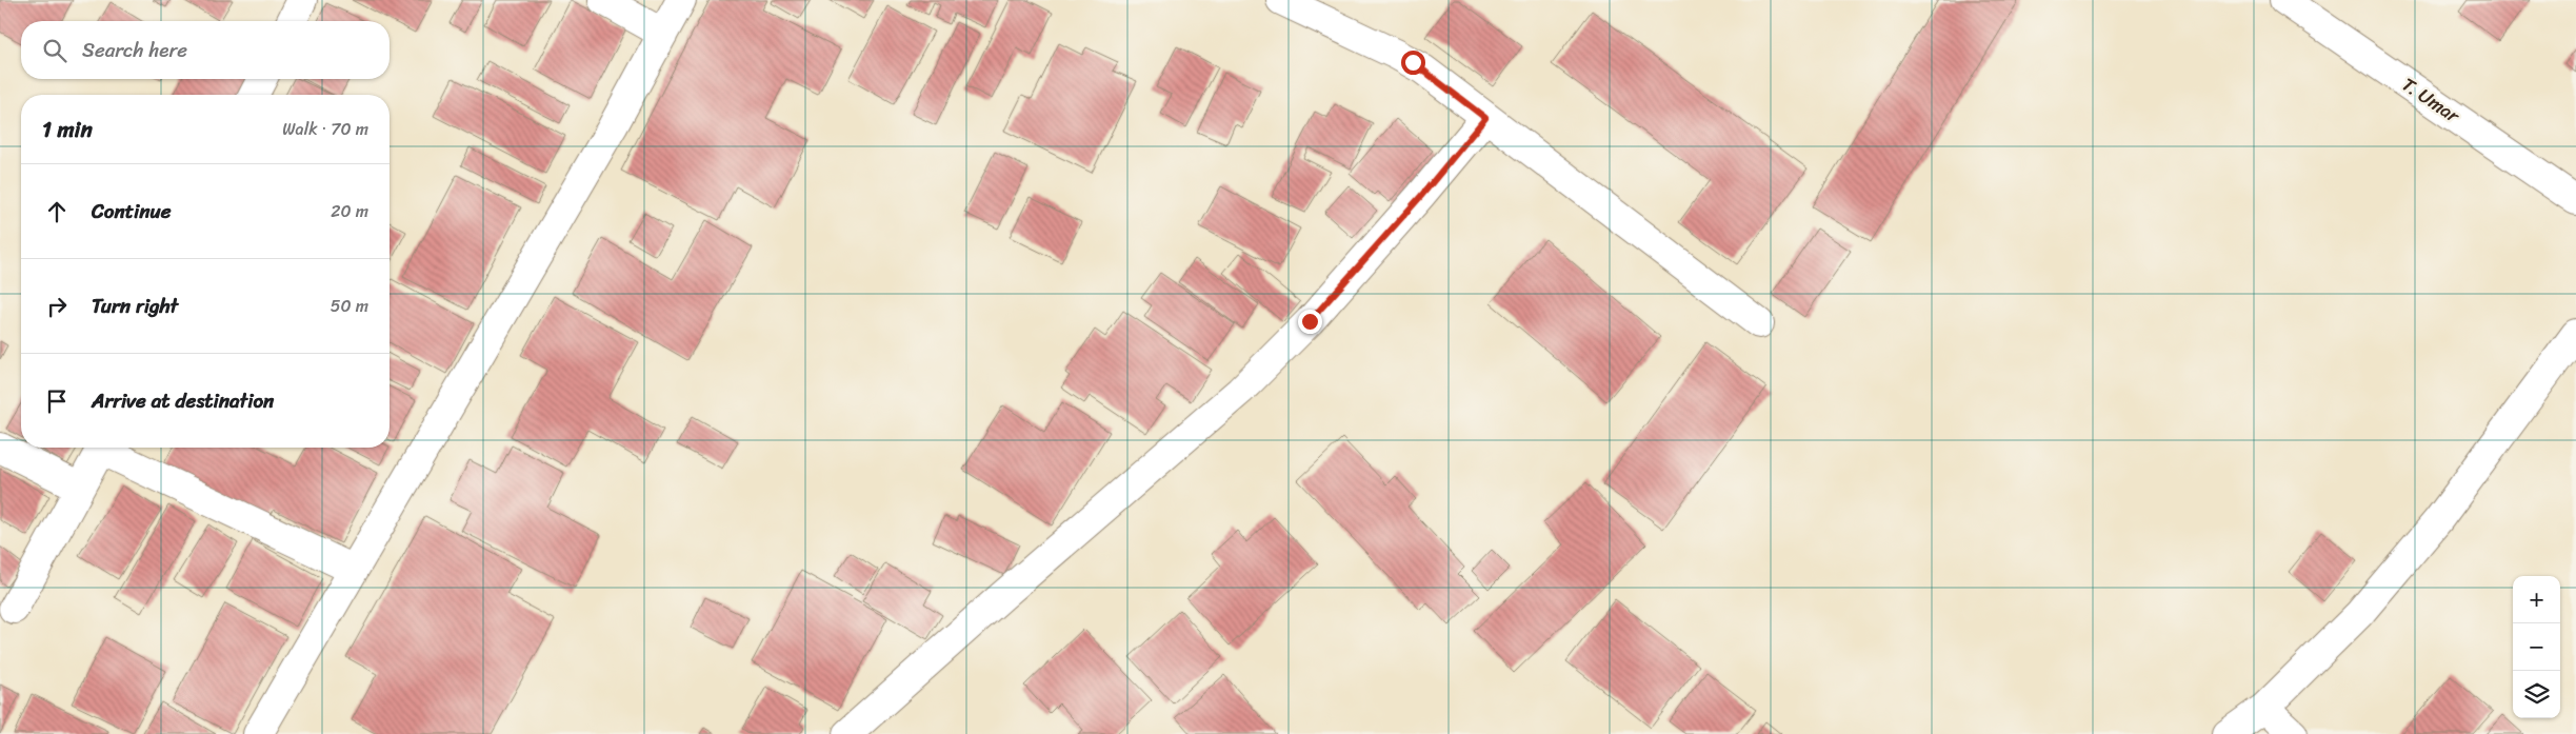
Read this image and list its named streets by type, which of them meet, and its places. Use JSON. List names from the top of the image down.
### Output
{
  "streets": {
    "street": ["T. Umar"]
  },
  "page": {
    "search": "Search here",
    "heading": ["1 min", "Walk · 70 m"],
    "list": [
      ["Continue", "20 m"],
      ["Turn right", "50 m"],
      "Arrive at destination"
    ],
    "map_buttons": ["+", "−"]
  }
}
